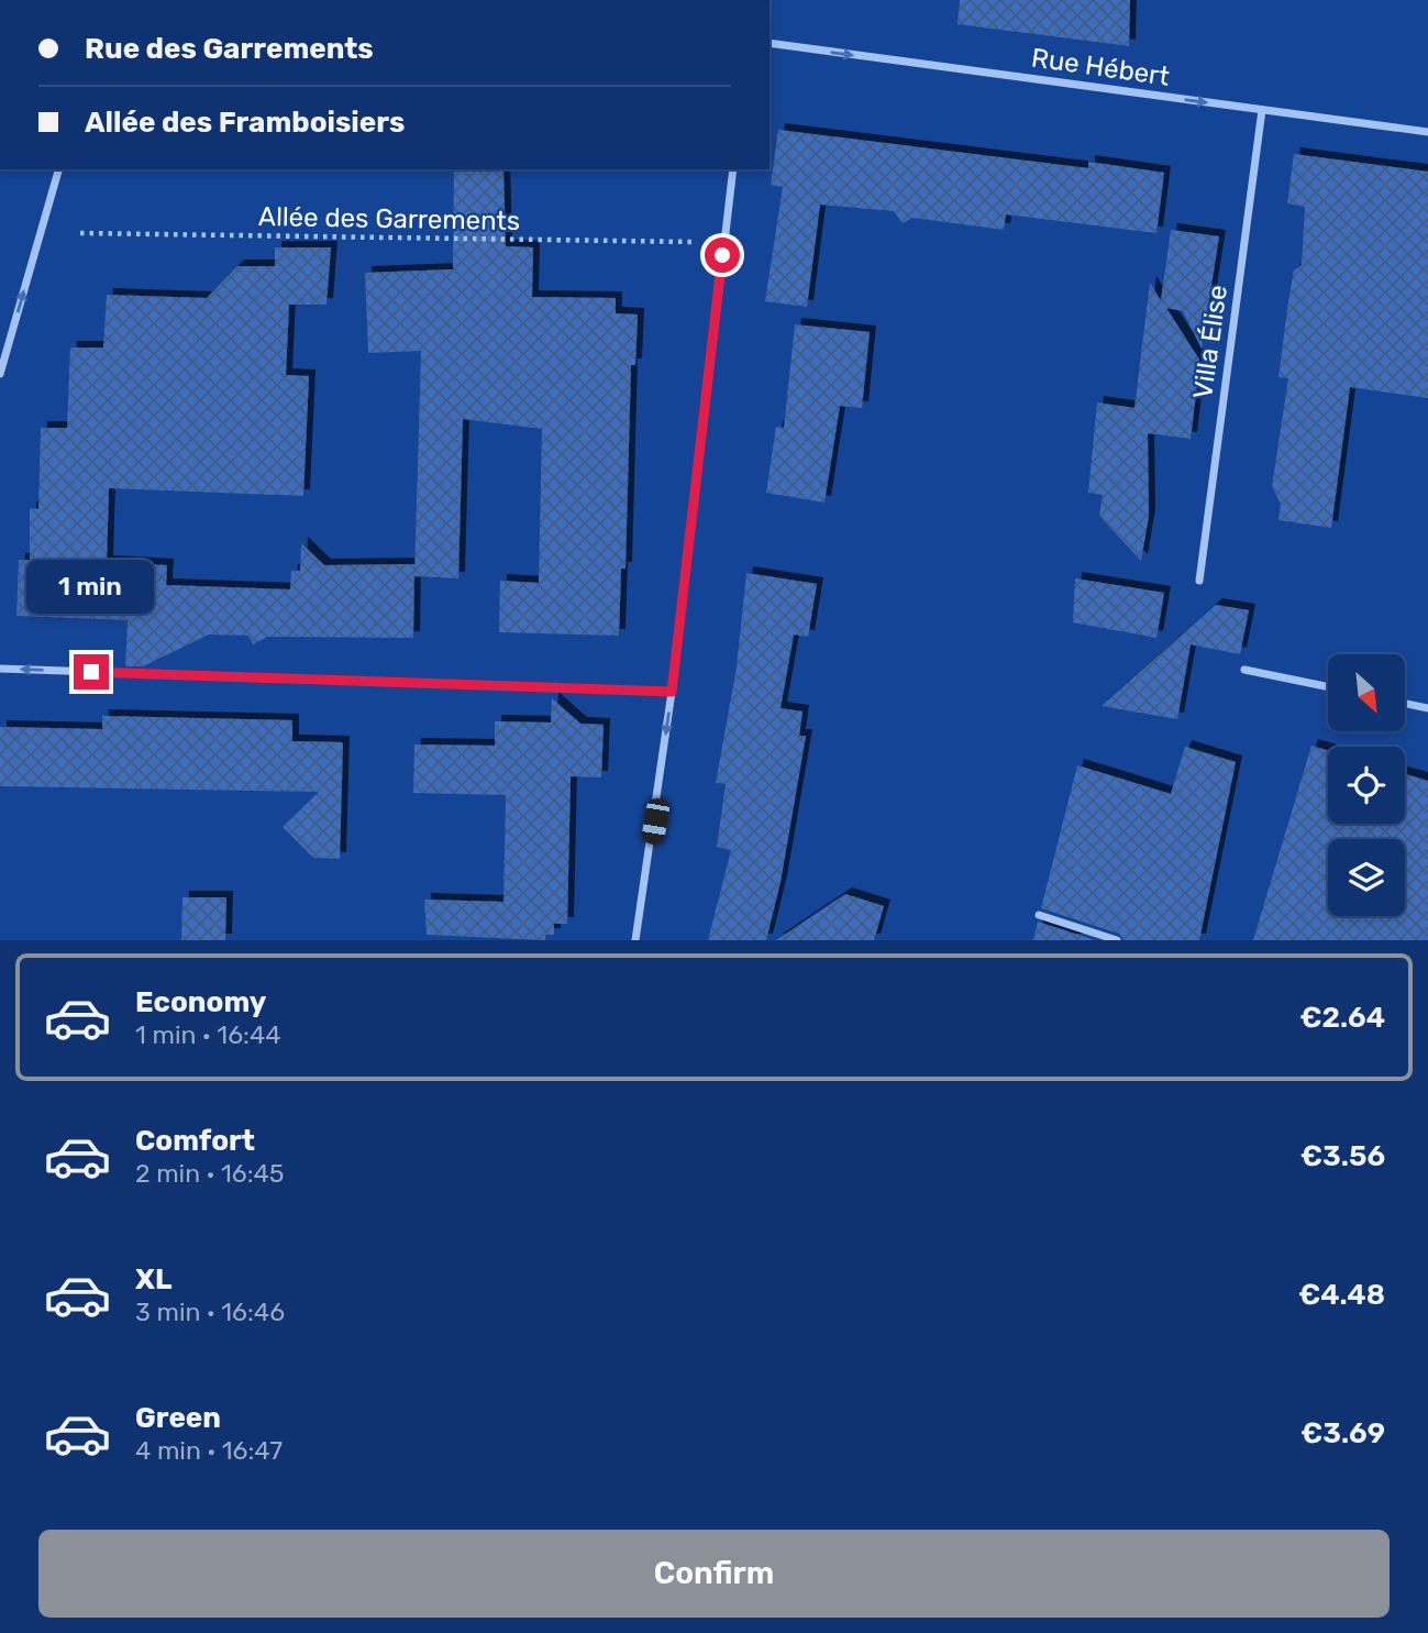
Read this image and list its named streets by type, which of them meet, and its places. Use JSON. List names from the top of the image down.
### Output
{
  "streets": {
    "street": ["Rue Hébert", "Villa Élise"],
    "path": ["Allée des Garrements"]
  },
  "crossings": [
    ["Rue Hébert", "Villa Élise"]
  ],
  "one_way": ["Rue Hébert"],
  "north": "bottom right",
  "page": {
    "banner": ["Rue des Garrements", "Allée des Framboisiers"],
    "bubble": "1 min",
    "list": [
      {
        "name": "Economy",
        "note": "1 min · 16:44",
        "value": "€2.64"
      },
      {
        "name": "Comfort",
        "note": "2 min · 16:45",
        "value": "€3.56"
      },
      {
        "name": "XL",
        "note": "3 min · 16:46",
        "value": "€4.48"
      },
      {
        "name": "Green",
        "note": "4 min · 16:47",
        "value": "€3.69"
      }
    ],
    "buttons": "Confirm"
  }
}
